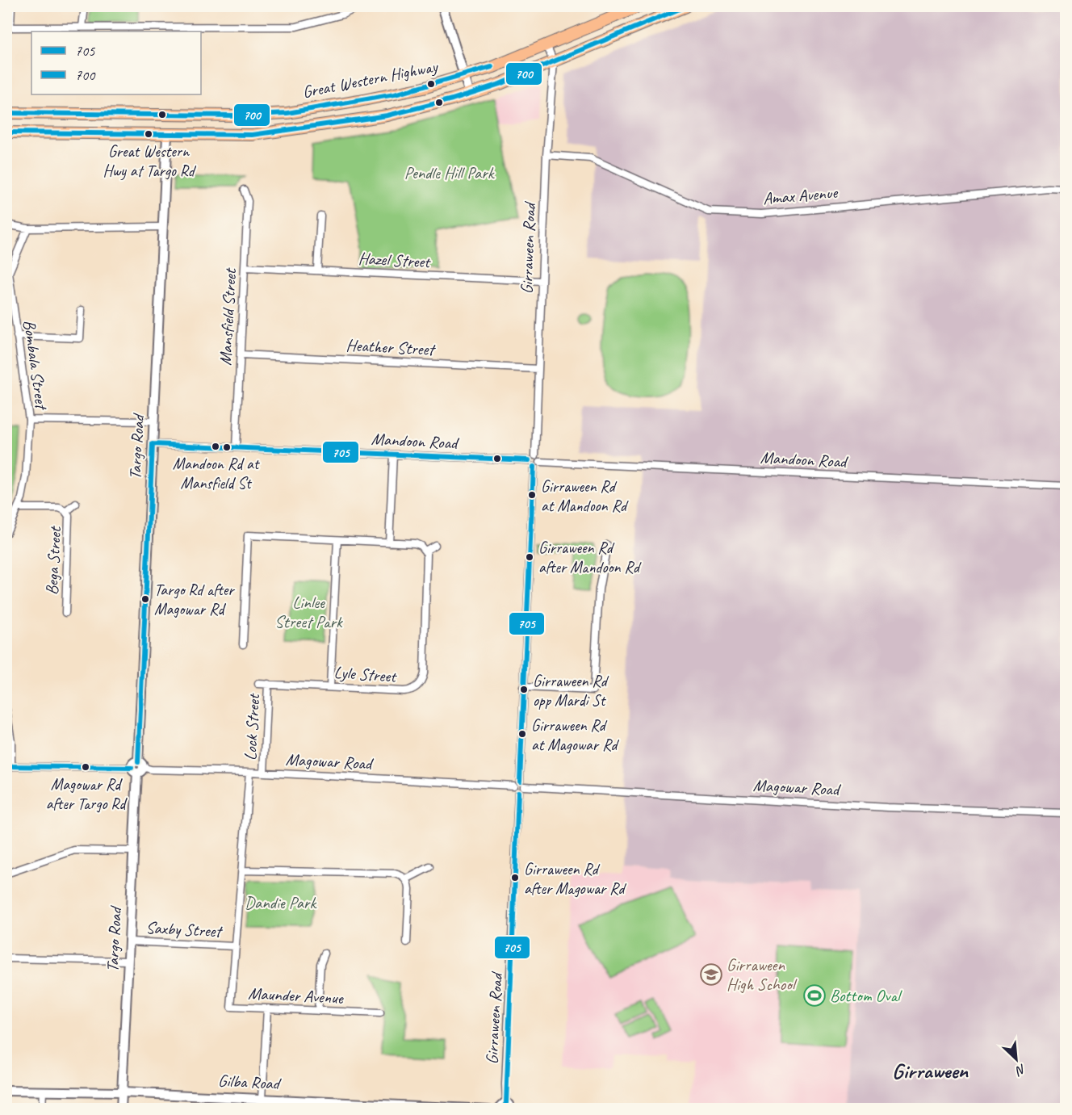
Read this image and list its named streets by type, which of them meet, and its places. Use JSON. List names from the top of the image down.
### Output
{
  "streets": {
    "highway": ["Great Western Highway"],
    "street": [
      "Amax Avenue",
      "Girraween Road",
      "Hazel Street",
      "Mansfield Street",
      "Heather Street",
      "Bombala Street",
      "Mandoon Road",
      "Targo Road",
      "Bega Street",
      "Lyle Street",
      "Lock Street",
      "Magowar Road",
      "Saxby Street",
      "Maunder Avenue",
      "Gilba Road"
    ]
  },
  "crossings": [
    ["Great Western Highway", "Girraween Road"],
    ["Amax Avenue", "Girraween Road"],
    ["Girraween Road", "Hazel Street"],
    ["Girraween Road", "Heather Street"],
    ["Girraween Road", "Mandoon Road"],
    ["Girraween Road", "Magowar Road"],
    ["Hazel Street", "Mansfield Street"],
    ["Mansfield Street", "Heather Street"],
    ["Mansfield Street", "Mandoon Road"],
    ["Bombala Street", "Bega Street"],
    ["Mandoon Road", "Targo Road"],
    ["Targo Road", "Magowar Road"],
    ["Targo Road", "Saxby Street"],
    ["Targo Road", "Gilba Road"],
    ["Lyle Street", "Lock Street"],
    ["Lock Street", "Magowar Road"],
    ["Magowar Road", "Maunder Avenue"],
    ["Saxby Street", "Maunder Avenue"]
  ],
  "districts": ["Girraween"],
  "parks": ["Pendle Hill Park", "Linlee Street Park", "Dandie Park"],
  "places": {
    "other": [
      "Great Western Hwy at Targo Rd",
      "Mandoon Rd at Mansfield St",
      "Girraween Rd at Mandoon Rd",
      "Girraween Rd after Mandoon Rd",
      "Targo Rd after Magowar Rd",
      "Girraween Rd opp Mardi St",
      "Girraween Rd at Magowar Rd",
      "Magowar Rd after Targo Rd",
      "Girraween Rd after Magowar Rd"
    ],
    "school or university": ["Girraween High School"],
    "sports": ["Bottom Oval"]
  },
  "lines": ["transit line 700", "transit line 705"],
  "legend": ["705", "700"],
  "north": "bottom right"
}
